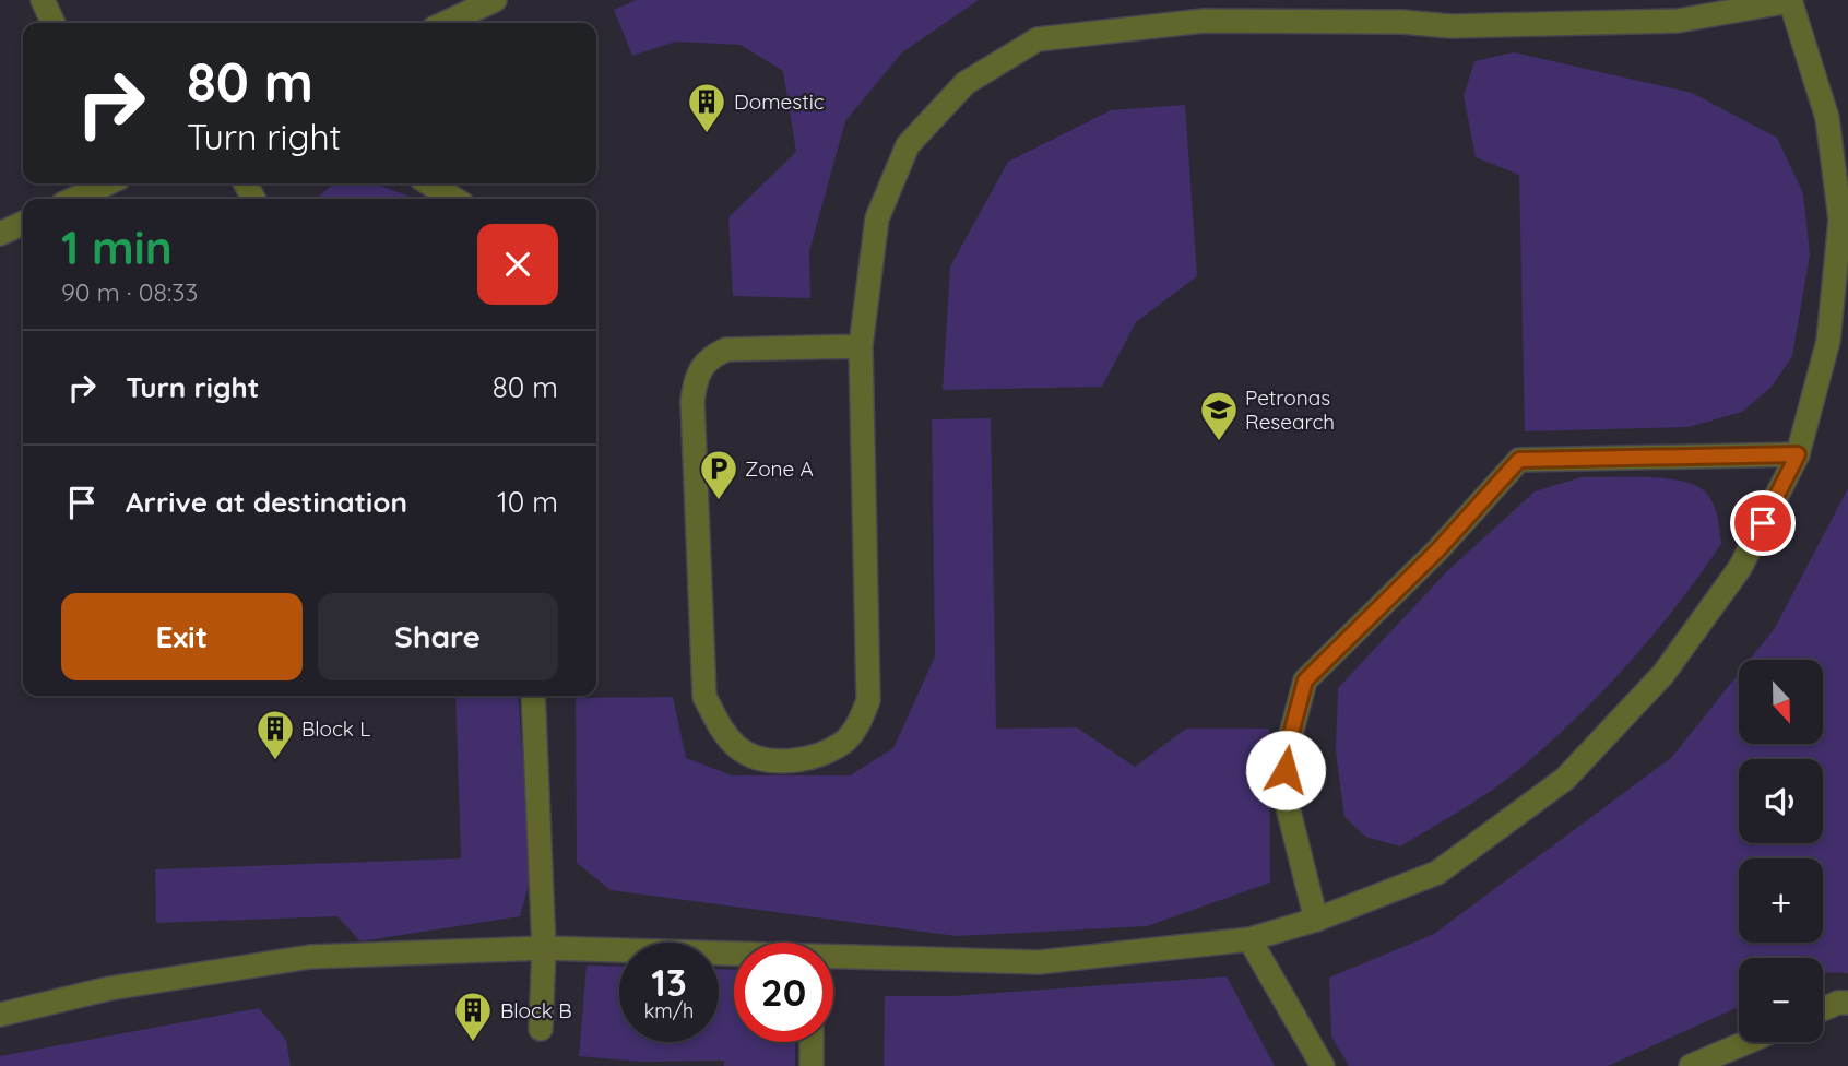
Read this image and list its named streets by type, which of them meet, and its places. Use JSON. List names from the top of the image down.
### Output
{
  "places": {
    "building": ["Domestic", "Block L", "Block B"],
    "school or university": ["Petronas Research"],
    "parking": ["Zone A"]
  },
  "north": "bottom",
  "page": {
    "turn": ["80 m", "Turn right"],
    "heading": ["1 min", "90 m · 08:33"],
    "list": [
      {
        "name": "Turn right",
        "value": "80 m"
      },
      {
        "name": "Arrive at destination",
        "value": "10 m"
      }
    ],
    "buttons": ["Exit", "Share"],
    "map_buttons": ["+", "−"],
    "speed": "13 km/h",
    "limit": "20"
  }
}
